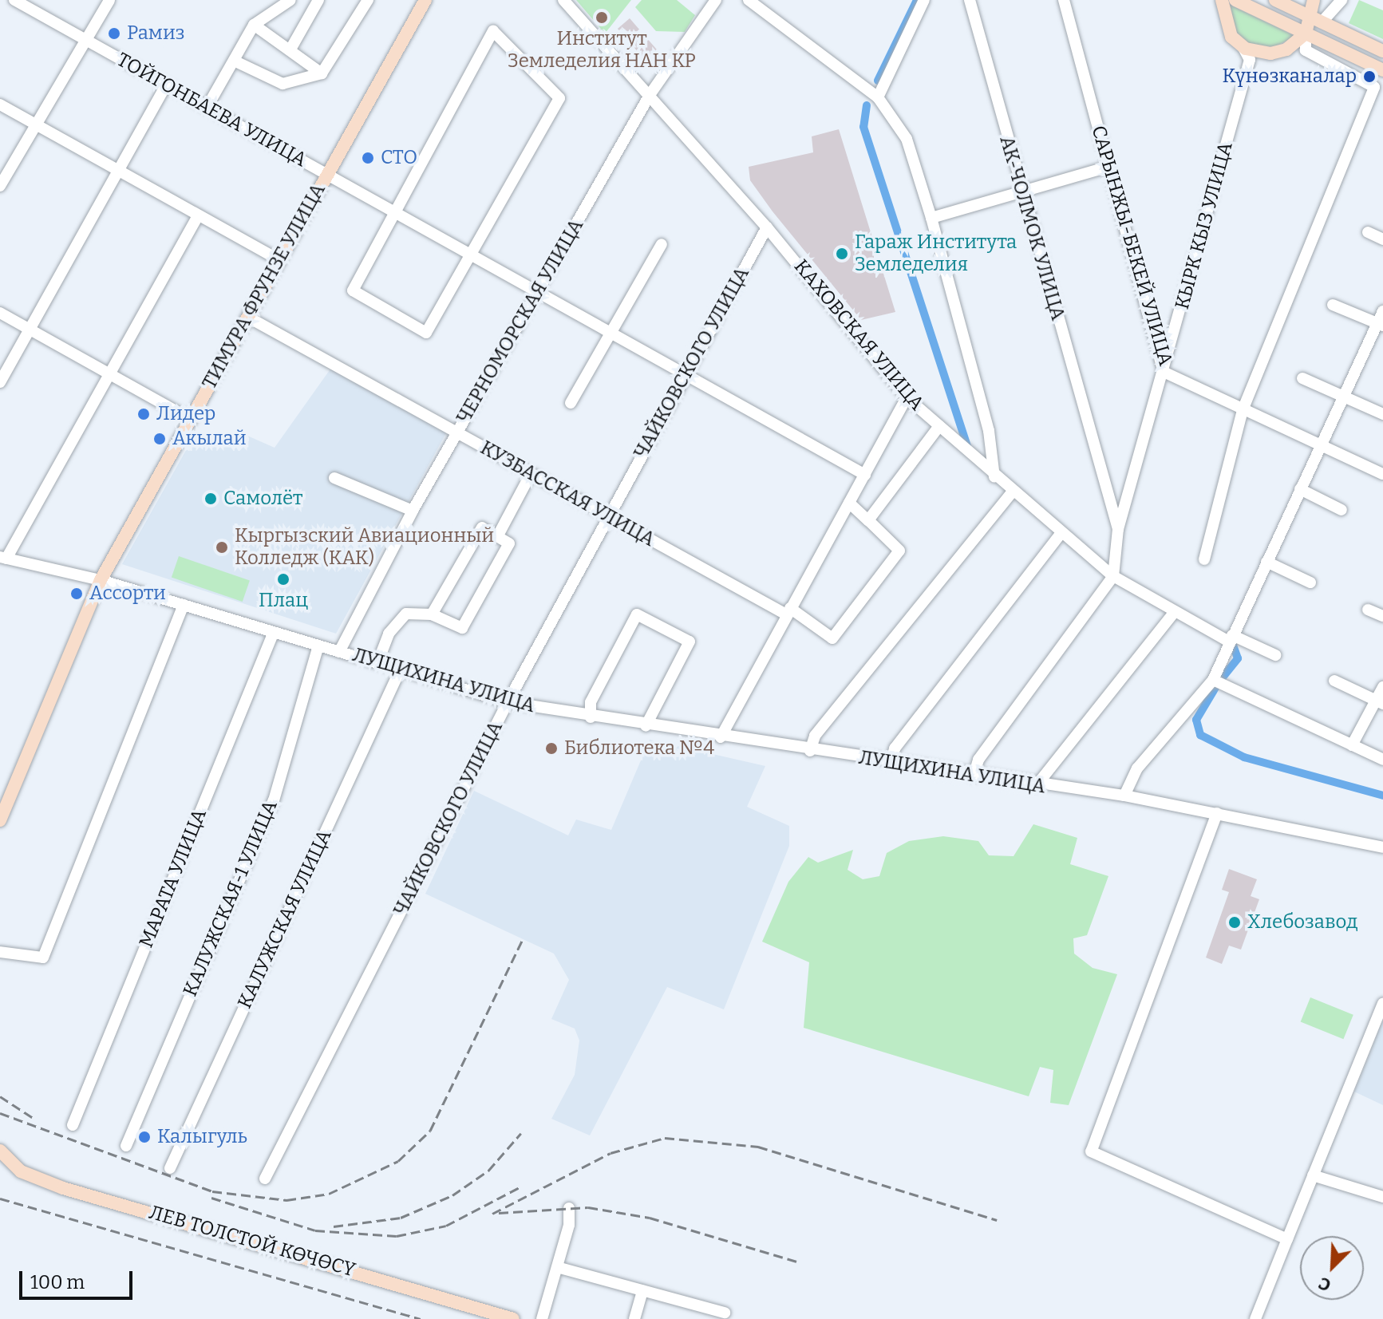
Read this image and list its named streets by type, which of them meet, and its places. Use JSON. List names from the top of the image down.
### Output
{
  "streets": {
    "main road": ["ТИМУРА ФРУНЗЕ УЛИЦА", "ЛЕВ ТОЛСТОЙ КӨЧӨСҮ"],
    "street": [
      "ТОЙГОНБАЕВА УЛИЦА",
      "КЫРК КЫЗ УЛИЦА",
      "АК-ЧОЛМОК УЛИЦА",
      "САРЫНЖЫ-БЕКЕЙ УЛИЦА",
      "ЧЕРНОМОРСКАЯ УЛИЦА",
      "КАХОВСКАЯ УЛИЦА",
      "ЧАЙКОВСКОГО УЛИЦА",
      "КУЗБАССКАЯ УЛИЦА",
      "ЛУЩИХИНА УЛИЦА",
      "МАРАТА УЛИЦА",
      "КАЛУЖСКАЯ-1 УЛИЦА",
      "КАЛУЖСКАЯ УЛИЦА"
    ]
  },
  "crossings": [
    ["ТОЙГОНБАЕВА УЛИЦА", "ТИМУРА ФРУНЗЕ УЛИЦА"],
    ["ТОЙГОНБАЕВА УЛИЦА", "ЧЕРНОМОРСКАЯ УЛИЦА"],
    ["ТОЙГОНБАЕВА УЛИЦА", "ЧАЙКОВСКОГО УЛИЦА"],
    ["КЫРК КЫЗ УЛИЦА", "АК-ЧОЛМОК УЛИЦА"],
    ["КЫРК КЫЗ УЛИЦА", "САРЫНЖЫ-БЕКЕЙ УЛИЦА"],
    ["КЫРК КЫЗ УЛИЦА", "КАХОВСКАЯ УЛИЦА"],
    ["ТИМУРА ФРУНЗЕ УЛИЦА", "КУЗБАССКАЯ УЛИЦА"],
    ["ТИМУРА ФРУНЗЕ УЛИЦА", "ЛУЩИХИНА УЛИЦА"],
    ["ЧЕРНОМОРСКАЯ УЛИЦА", "КАХОВСКАЯ УЛИЦА"],
    ["ЧЕРНОМОРСКАЯ УЛИЦА", "КУЗБАССКАЯ УЛИЦА"],
    ["ЧЕРНОМОРСКАЯ УЛИЦА", "ЛУЩИХИНА УЛИЦА"],
    ["КАХОВСКАЯ УЛИЦА", "ЧАЙКОВСКОГО УЛИЦА"],
    ["ЧАЙКОВСКОГО УЛИЦА", "КУЗБАССКАЯ УЛИЦА"],
    ["ЧАЙКОВСКОГО УЛИЦА", "ЛУЩИХИНА УЛИЦА"],
    ["ЛУЩИХИНА УЛИЦА", "МАРАТА УЛИЦА"],
    ["ЛУЩИХИНА УЛИЦА", "КАЛУЖСКАЯ-1 УЛИЦА"],
    ["ЛУЩИХИНА УЛИЦА", "КАЛУЖСКАЯ УЛИЦА"]
  ],
  "places": [
    "Институт Земледелия НАН КР",
    "Рамиз",
    "Күнөзканалар",
    "СТО",
    "Гараж Института Земледелия",
    "Лидер",
    "Акылай",
    "Самолёт",
    "Кыргызский Авиационный Колледж (КАК)",
    "Плац",
    "Ассорти",
    "Библиотека №4",
    "Хлебозавод",
    "Калыгуль"
  ],
  "scale_bar": "100 m",
  "north": "bottom left"
}
